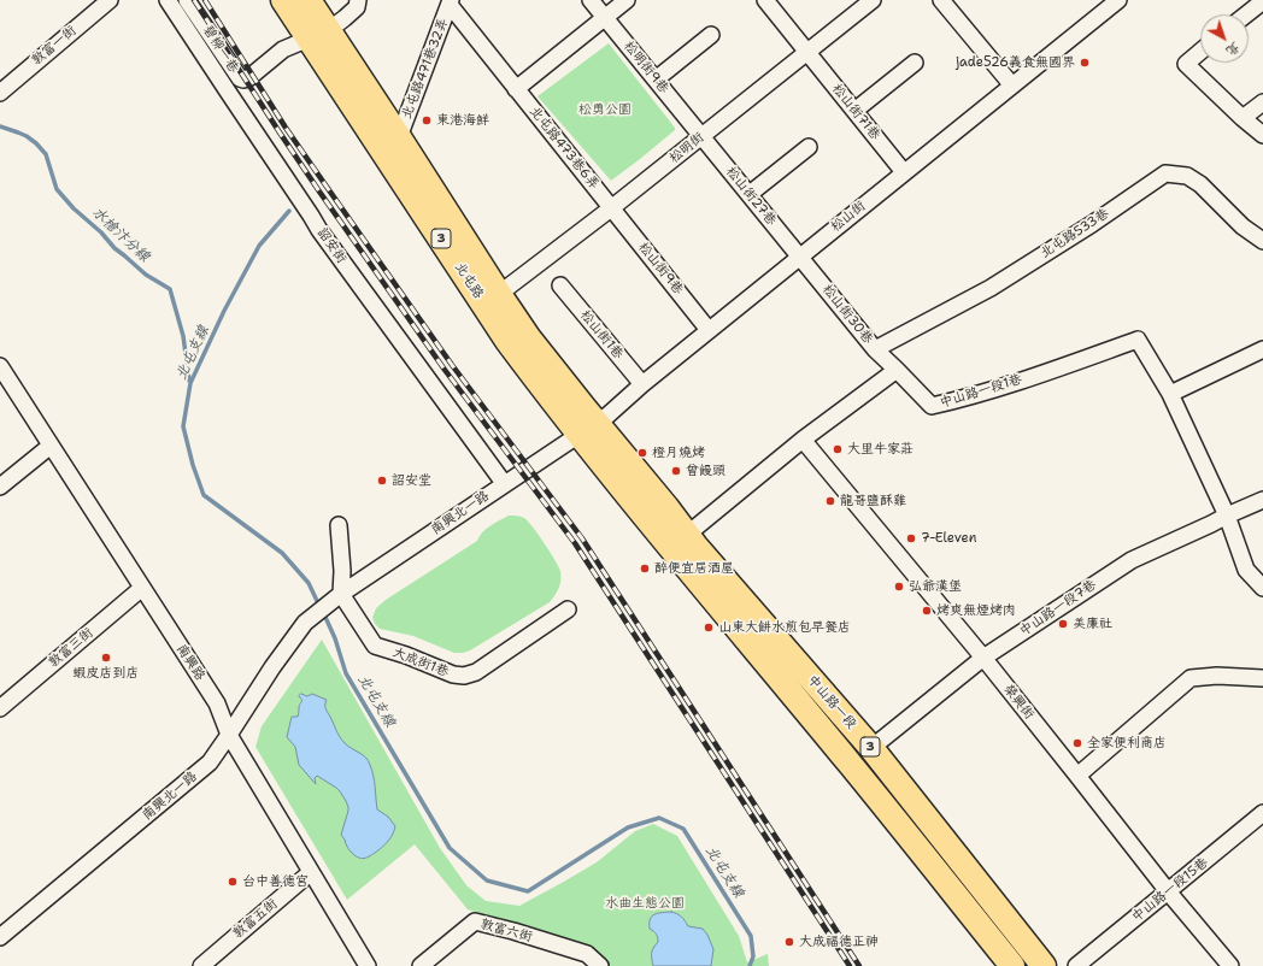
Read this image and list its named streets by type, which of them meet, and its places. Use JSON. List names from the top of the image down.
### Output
{
  "streets": {
    "main road": ["3", "北屯路", "中山路一段"],
    "street": [
      "敦富一街",
      "碧柳一巷",
      "松明街9巷",
      "北屯路471巷32弄",
      "松山街71巷",
      "北屯路473巷6弄",
      "松明街",
      "松山街27巷",
      "松山街",
      "北屯路533巷",
      "詔安街",
      "松山街9巷",
      "松山街30巷",
      "松山街1巷",
      "中山路一段1巷",
      "南興北一路",
      "中山路一段7巷",
      "敦富三街",
      "南興路",
      "大成街1巷",
      "榮興街",
      "中山路一段15巷",
      "敦富五街",
      "敦富六街"
    ]
  },
  "crossings": [
    ["碧柳一巷", "北屯路"],
    ["松明街9巷", "松明街"],
    ["松明街9巷", "松山街27巷"],
    ["北屯路471巷32弄", "北屯路473巷6弄"],
    ["北屯路471巷32弄", "北屯路"],
    ["松山街71巷", "松明街"],
    ["松山街71巷", "松山街"],
    ["北屯路473巷6弄", "松明街"],
    ["北屯路473巷6弄", "松山街9巷"],
    ["松明街", "松山街27巷"],
    ["松明街", "松山街9巷"],
    ["松明街", "北屯路"],
    ["松山街27巷", "松山街"],
    ["松山街27巷", "松山街30巷"],
    ["松山街", "松山街9巷"],
    ["松山街", "北屯路"],
    ["松山街", "松山街30巷"],
    ["松山街", "松山街1巷"],
    ["松山街", "南興北一路"],
    ["北屯路533巷", "松山街30巷"],
    ["詔安街", "南興北一路"],
    ["北屯路", "南興北一路"],
    ["北屯路", "中山路一段"],
    ["松山街30巷", "中山路一段1巷"],
    ["中山路一段1巷", "中山路一段7巷"],
    ["南興北一路", "南興路"],
    ["南興北一路", "大成街1巷"],
    ["中山路一段7巷", "中山路一段"],
    ["中山路一段7巷", "榮興街"],
    ["敦富三街", "南興路"],
    ["南興路", "敦富五街"],
    ["榮興街", "中山路一段15巷"]
  ],
  "water": ["水槍汴分線", "北屯支線"],
  "parks": ["松勇公園", "水曲生態公園"],
  "places": [
    "jade526義食無國界",
    "東港海鮮",
    "大里牛家莊",
    "橙月燒烤",
    "曾饅頭",
    "詔安堂",
    "龍哥鹽酥雞",
    "7-Eleven",
    "醉便宜居酒屋",
    "弘爺漢堡",
    "烤爽無煙烤肉",
    "美廉社",
    "山東大餅水煎包早餐店",
    "蝦皮店到店",
    "全家便利商店",
    "台中善德宮",
    "大成福德正神"
  ],
  "north": "bottom right"
}
